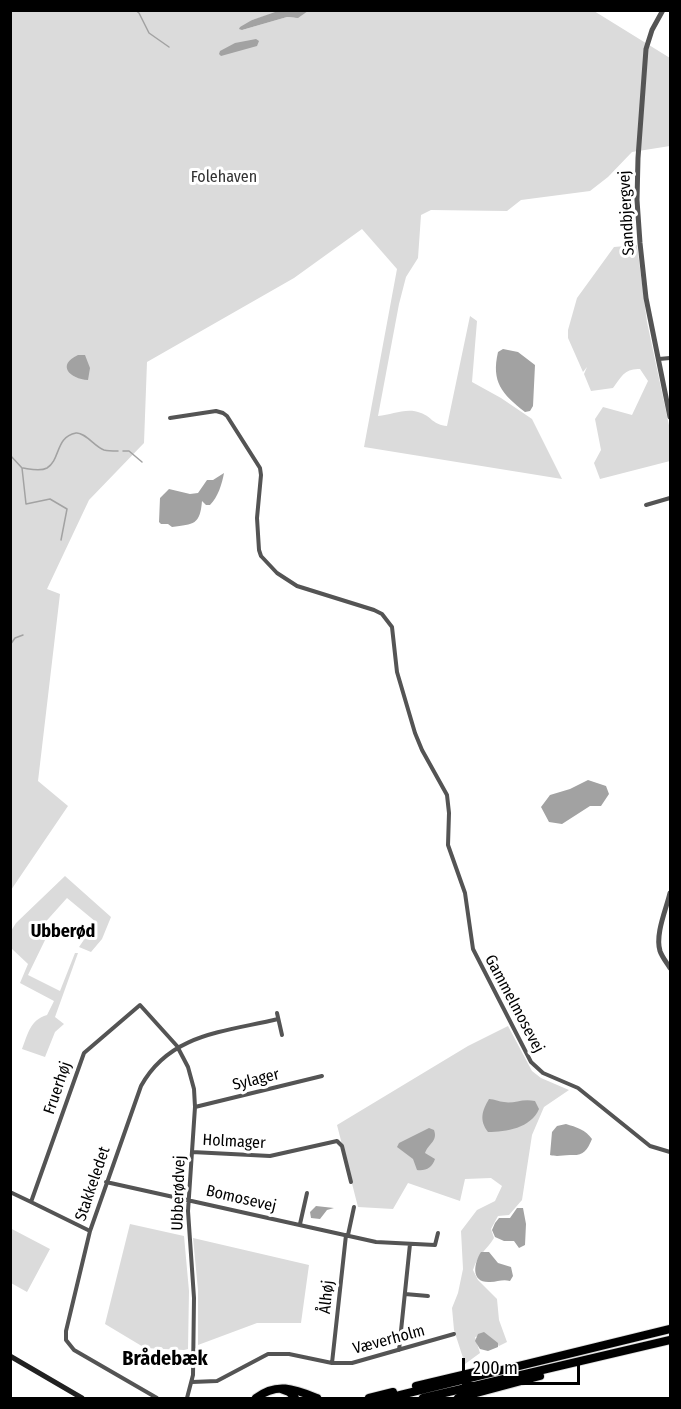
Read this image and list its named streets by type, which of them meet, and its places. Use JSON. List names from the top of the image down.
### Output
{
  "streets": {
    "street": [
      "Sandbjergvej",
      "Gammelmosevej",
      "Sylager",
      "Fruerhøj",
      "Holmager",
      "Stakkeledet",
      "Ubberødvej",
      "Bomosevej",
      "Ålhøj",
      "Væverholm"
    ]
  },
  "crossings": [
    ["Sylager", "Ubberødvej"],
    ["Fruerhøj", "Ubberødvej"],
    ["Holmager", "Ubberødvej"],
    ["Stakkeledet", "Ubberødvej"],
    ["Stakkeledet", "Bomosevej"],
    ["Ubberødvej", "Bomosevej"],
    ["Ubberødvej", "Væverholm"],
    ["Bomosevej", "Ålhøj"],
    ["Ålhøj", "Væverholm"]
  ],
  "districts": ["Ubberød", "Brådebæk"],
  "parks": ["Folehaven"],
  "scale_bar": "200 m"
}
